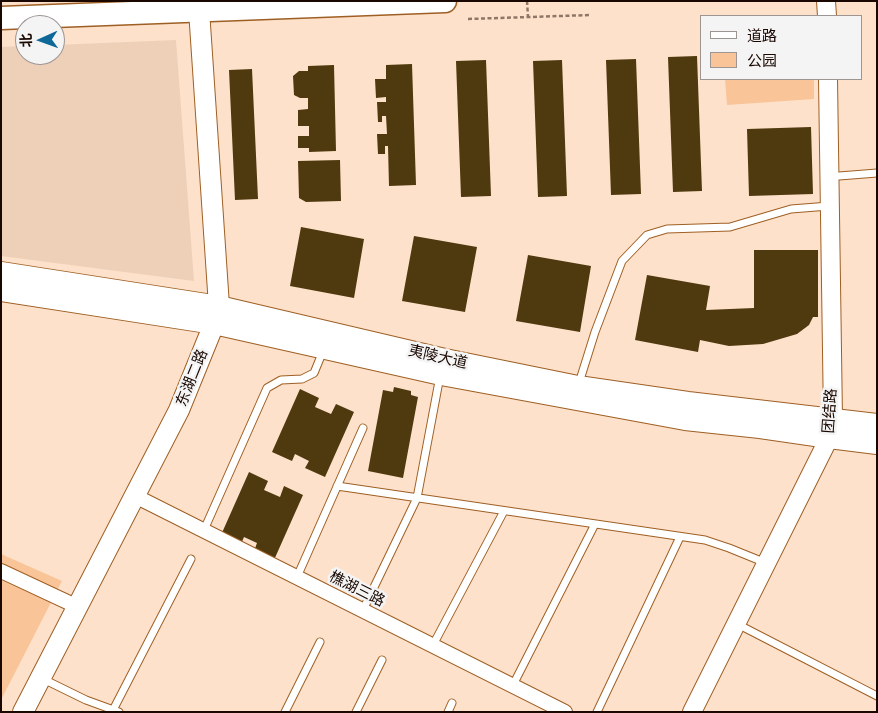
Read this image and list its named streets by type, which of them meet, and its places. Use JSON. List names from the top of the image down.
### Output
{
  "streets": {
    "main road": ["夷陵大道", "东湖二路"],
    "street": ["团结路", "樵湖三路"]
  },
  "crossings": [
    ["夷陵大道", "东湖二路"],
    ["夷陵大道", "团结路"],
    ["东湖二路", "樵湖三路"]
  ],
  "legend": ["道路", "公园"],
  "north": "left"
}
